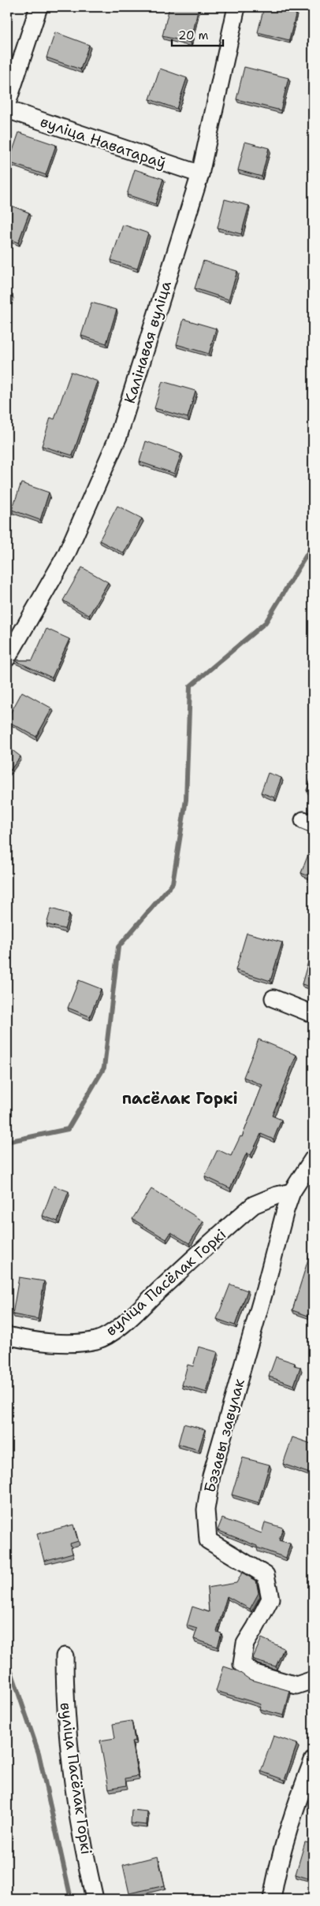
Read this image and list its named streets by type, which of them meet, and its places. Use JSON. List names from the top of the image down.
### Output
{
  "streets": {
    "street": [
      "вуліца Наватараў",
      "Калінавая вуліца",
      "вуліца Пасёлак Горкі",
      "Бэзавы завулак"
    ]
  },
  "crossings": [
    ["вуліца Наватараў", "Калінавая вуліца"],
    ["вуліца Пасёлак Горкі", "Бэзавы завулак"]
  ],
  "districts": ["пасёлак Горкі"],
  "scale_bar": "20 m"
}
